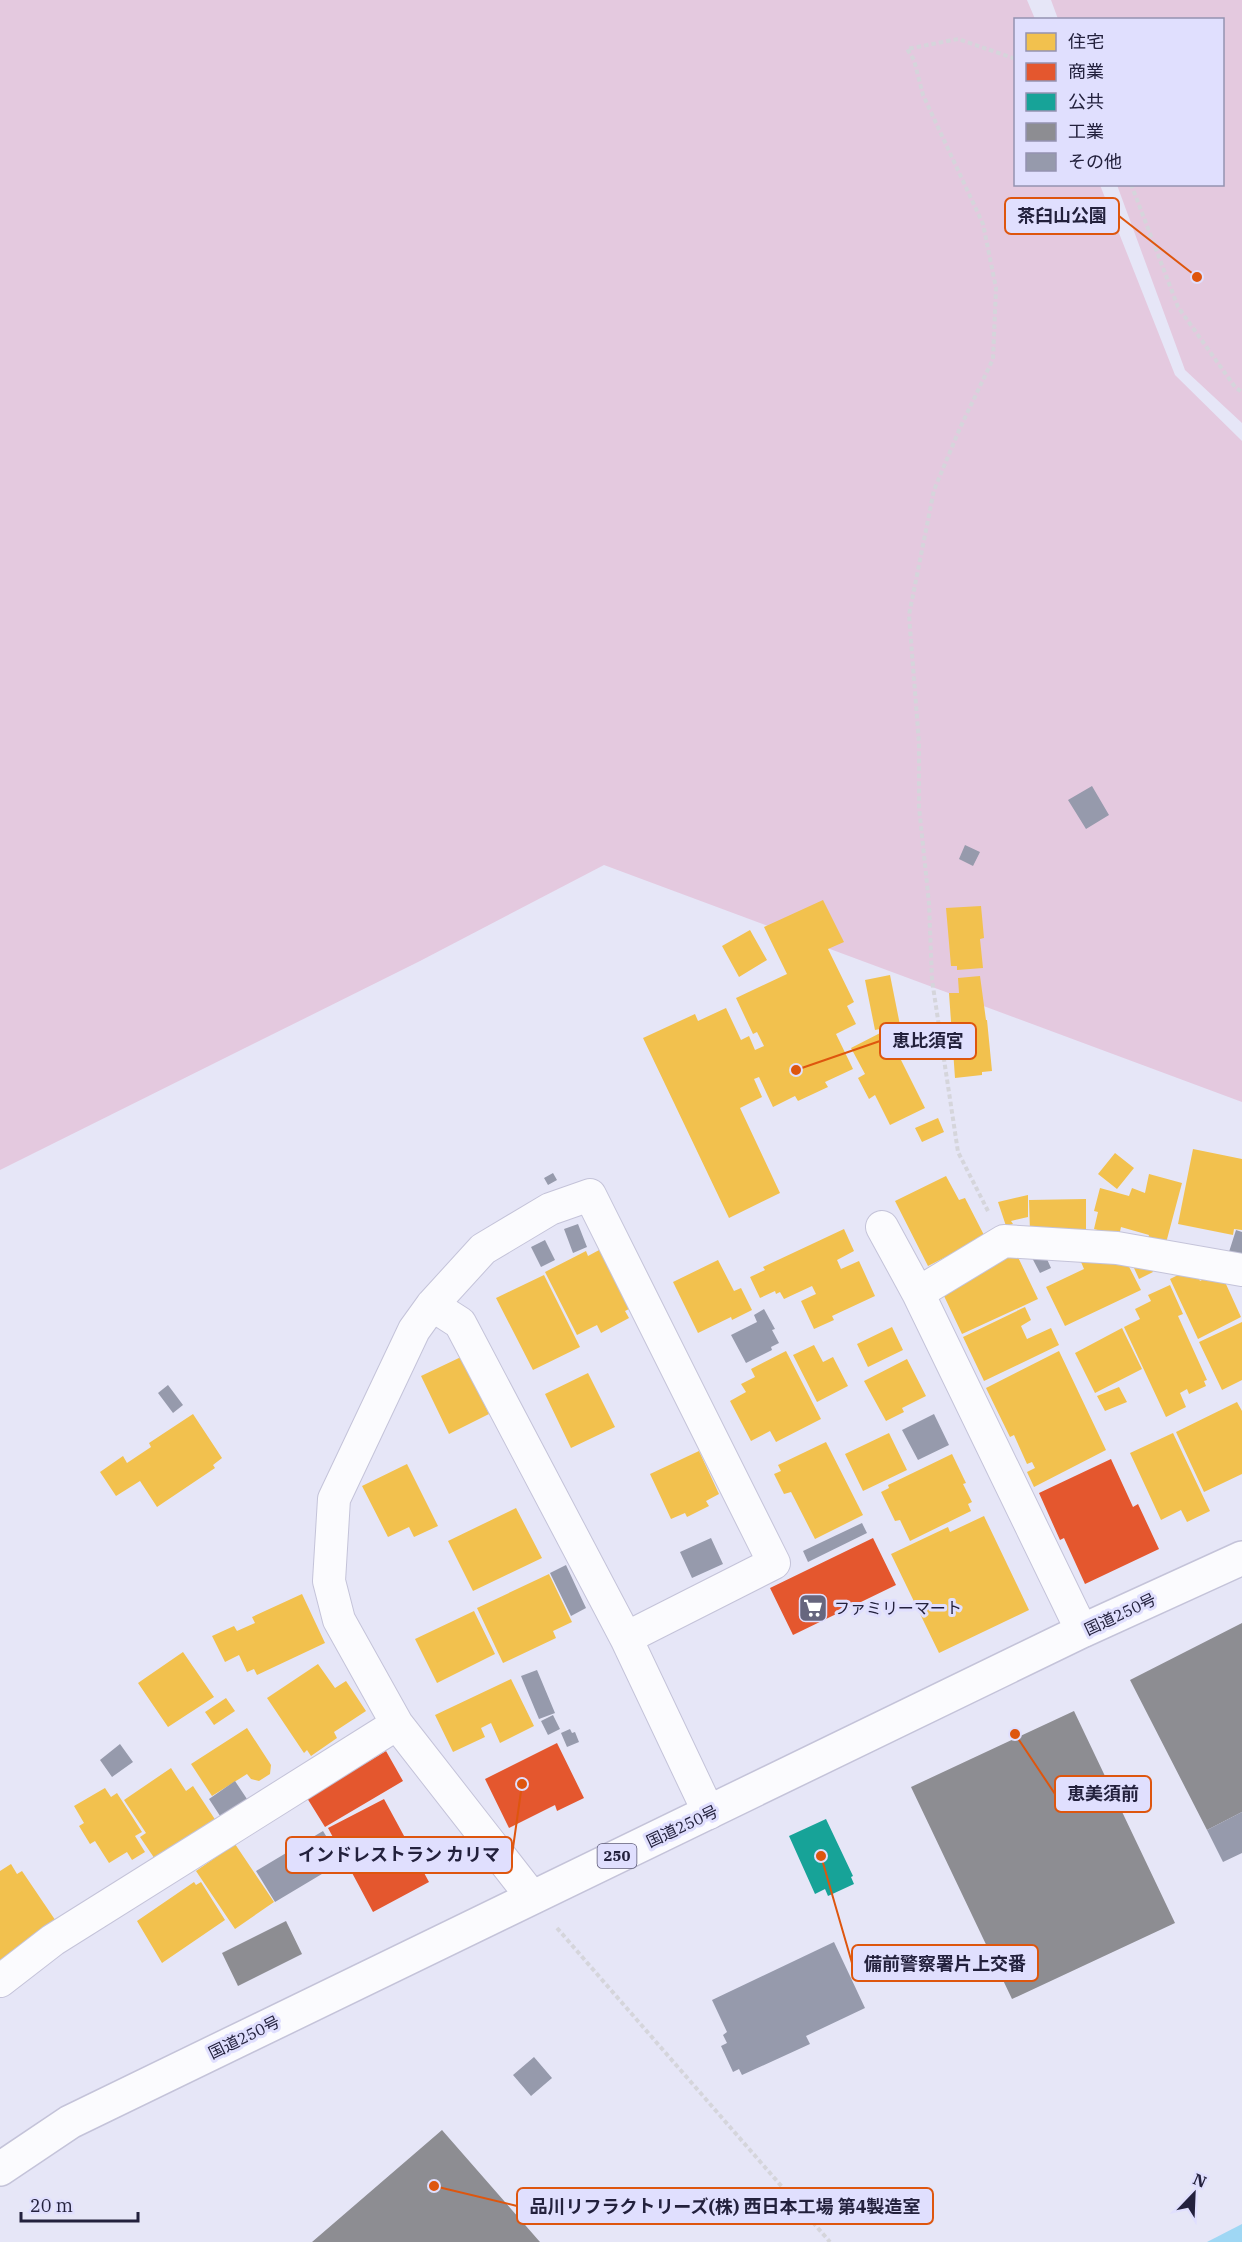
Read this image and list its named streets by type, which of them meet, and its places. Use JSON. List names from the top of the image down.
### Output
{
  "streets": {
    "highway": ["国道250号", "250"]
  },
  "places": {
    "other": [
      "茶臼山公園",
      "恵比須宮",
      "恵美須前",
      "インドレストラン カリマ",
      "備前警察署片上交番",
      "品川リフラクトリーズ(株) 西日本工場 第4製造室"
    ],
    "supermarket": ["ファミリーマート"]
  },
  "legend": [
    "住宅",
    "商業",
    "公共",
    "工業",
    "その他"
  ],
  "scale_bar": "20 m",
  "north": "top right"
}
